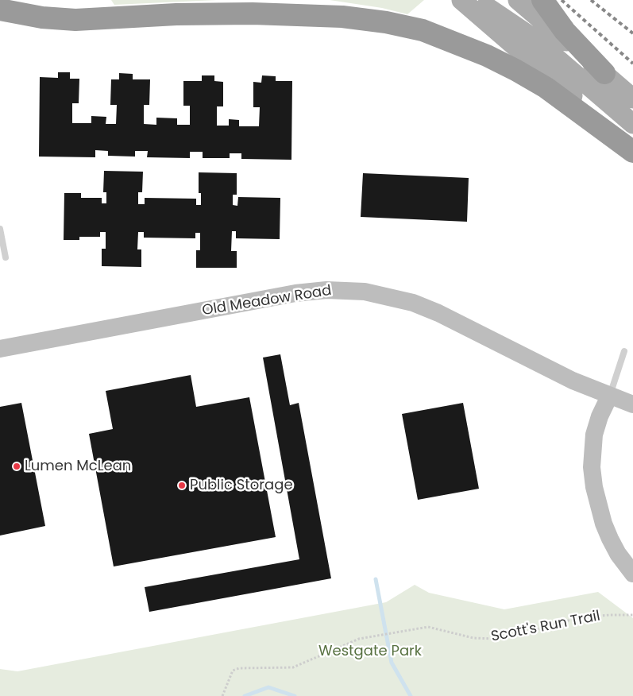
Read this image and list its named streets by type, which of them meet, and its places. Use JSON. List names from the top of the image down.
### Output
{
  "streets": {
    "street": ["Old Meadow Road"],
    "path": ["Scott's Run Trail"]
  },
  "parks": ["Westgate Park"],
  "places": ["Lumen McLean", "Public Storage"]
}
